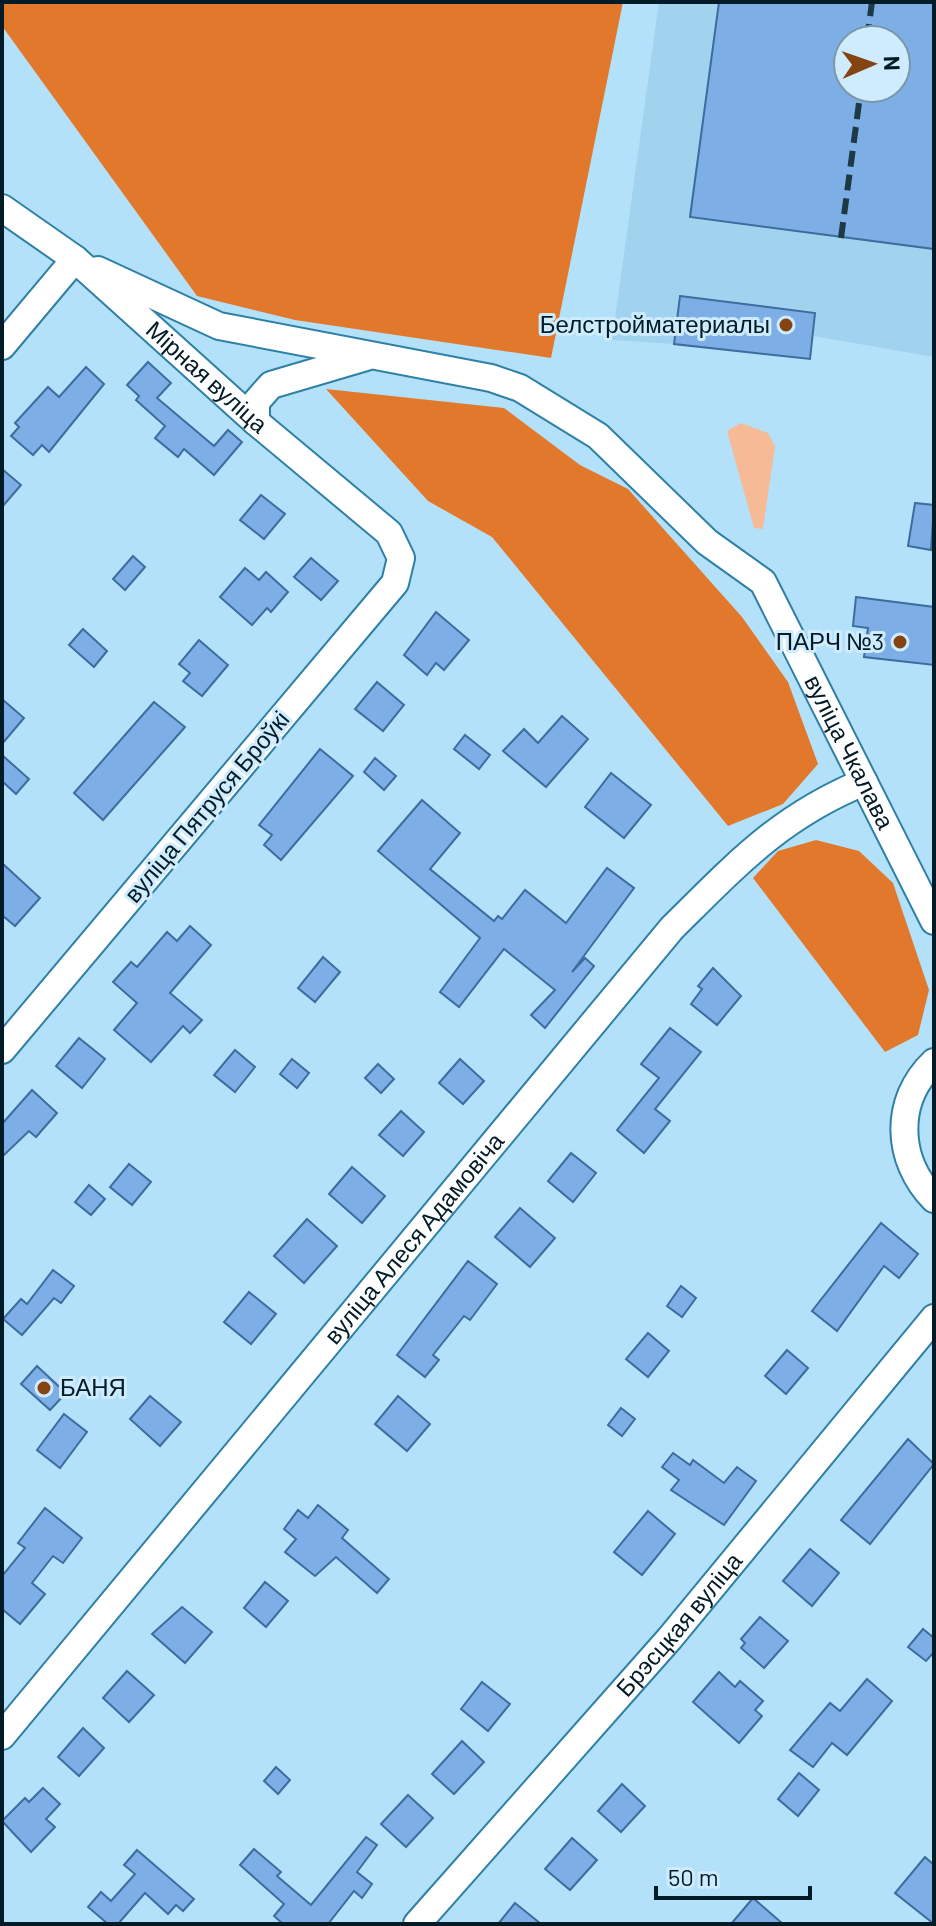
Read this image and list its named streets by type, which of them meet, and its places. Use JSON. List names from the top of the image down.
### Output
{
  "streets": {
    "street": [
      "Мірная вуліца",
      "вуліца Чкалава",
      "вуліца Пятруся Броўкі",
      "вуліца Алеся Адамовіча",
      "Брэсцкая вуліца"
    ]
  },
  "crossings": [
    ["Мірная вуліца", "вуліца Пятруся Броўкі"],
    ["вуліца Чкалава", "вуліца Алеся Адамовіча"]
  ],
  "places": ["Белстройматериалы", "ПАРЧ №3", "БАНЯ"],
  "scale_bar": "50 m",
  "north": "right"
}
